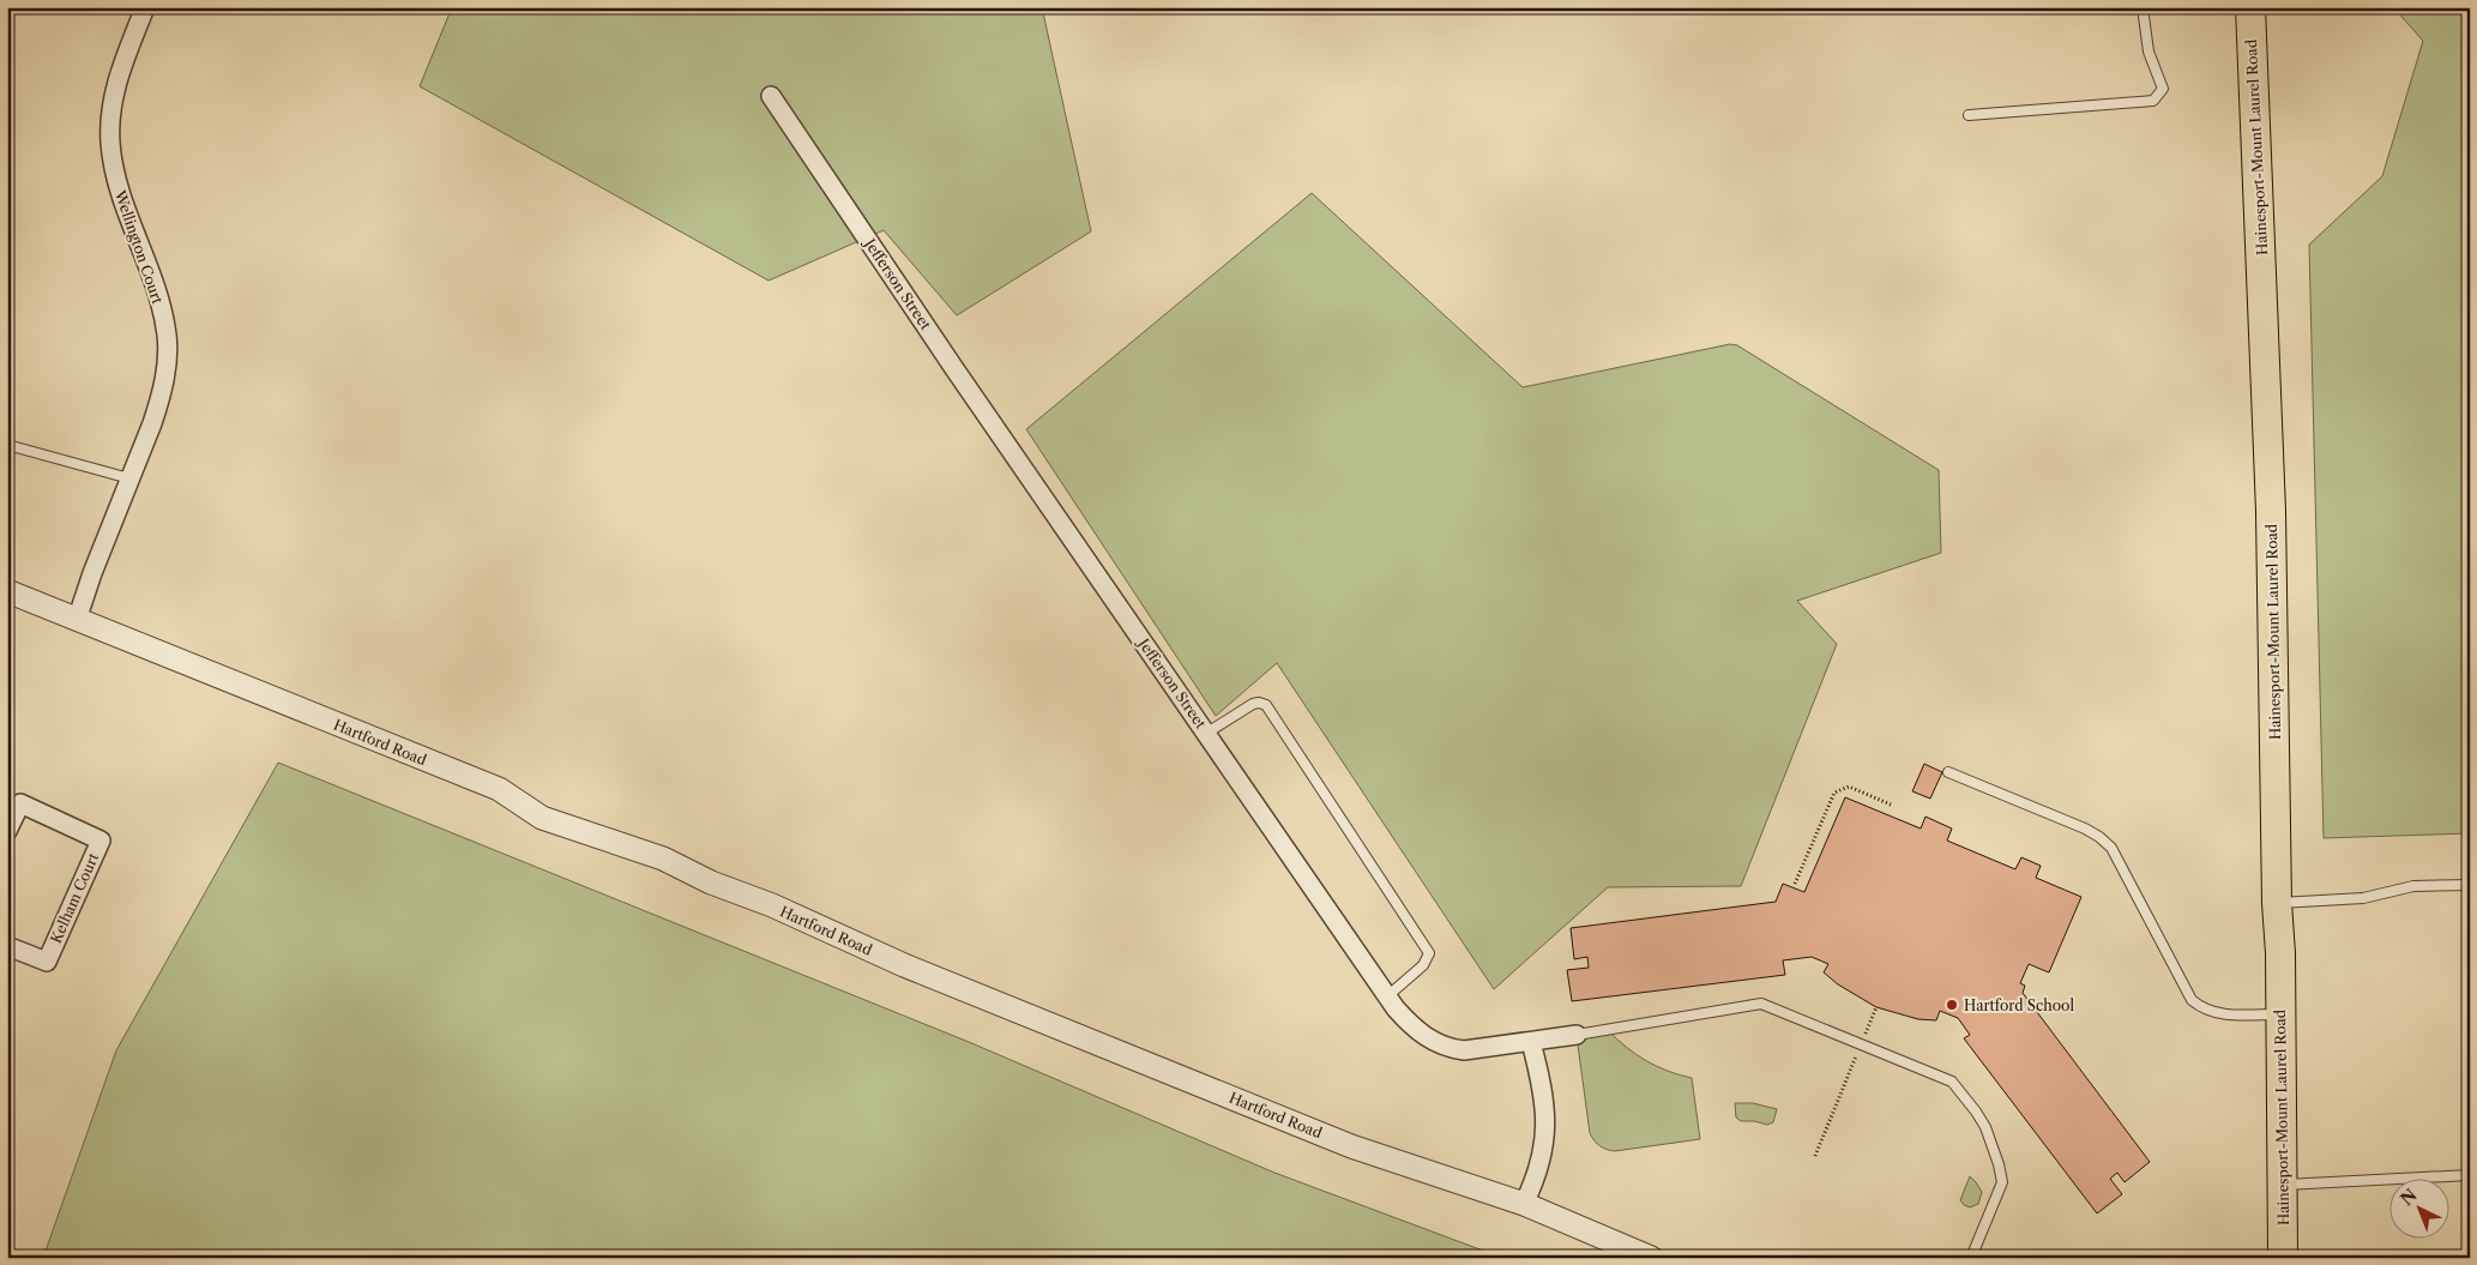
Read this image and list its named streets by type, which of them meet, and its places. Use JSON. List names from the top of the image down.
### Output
{
  "streets": {
    "main road": ["Hainesport-Mount Laurel Road"],
    "street": [
      "Wellington Court",
      "Jefferson Street",
      "Hartford Road",
      "Kelham Court"
    ]
  },
  "crossings": [
    ["Wellington Court", "Hartford Road"]
  ],
  "places": ["Hartford School"],
  "north": "top left"
}
